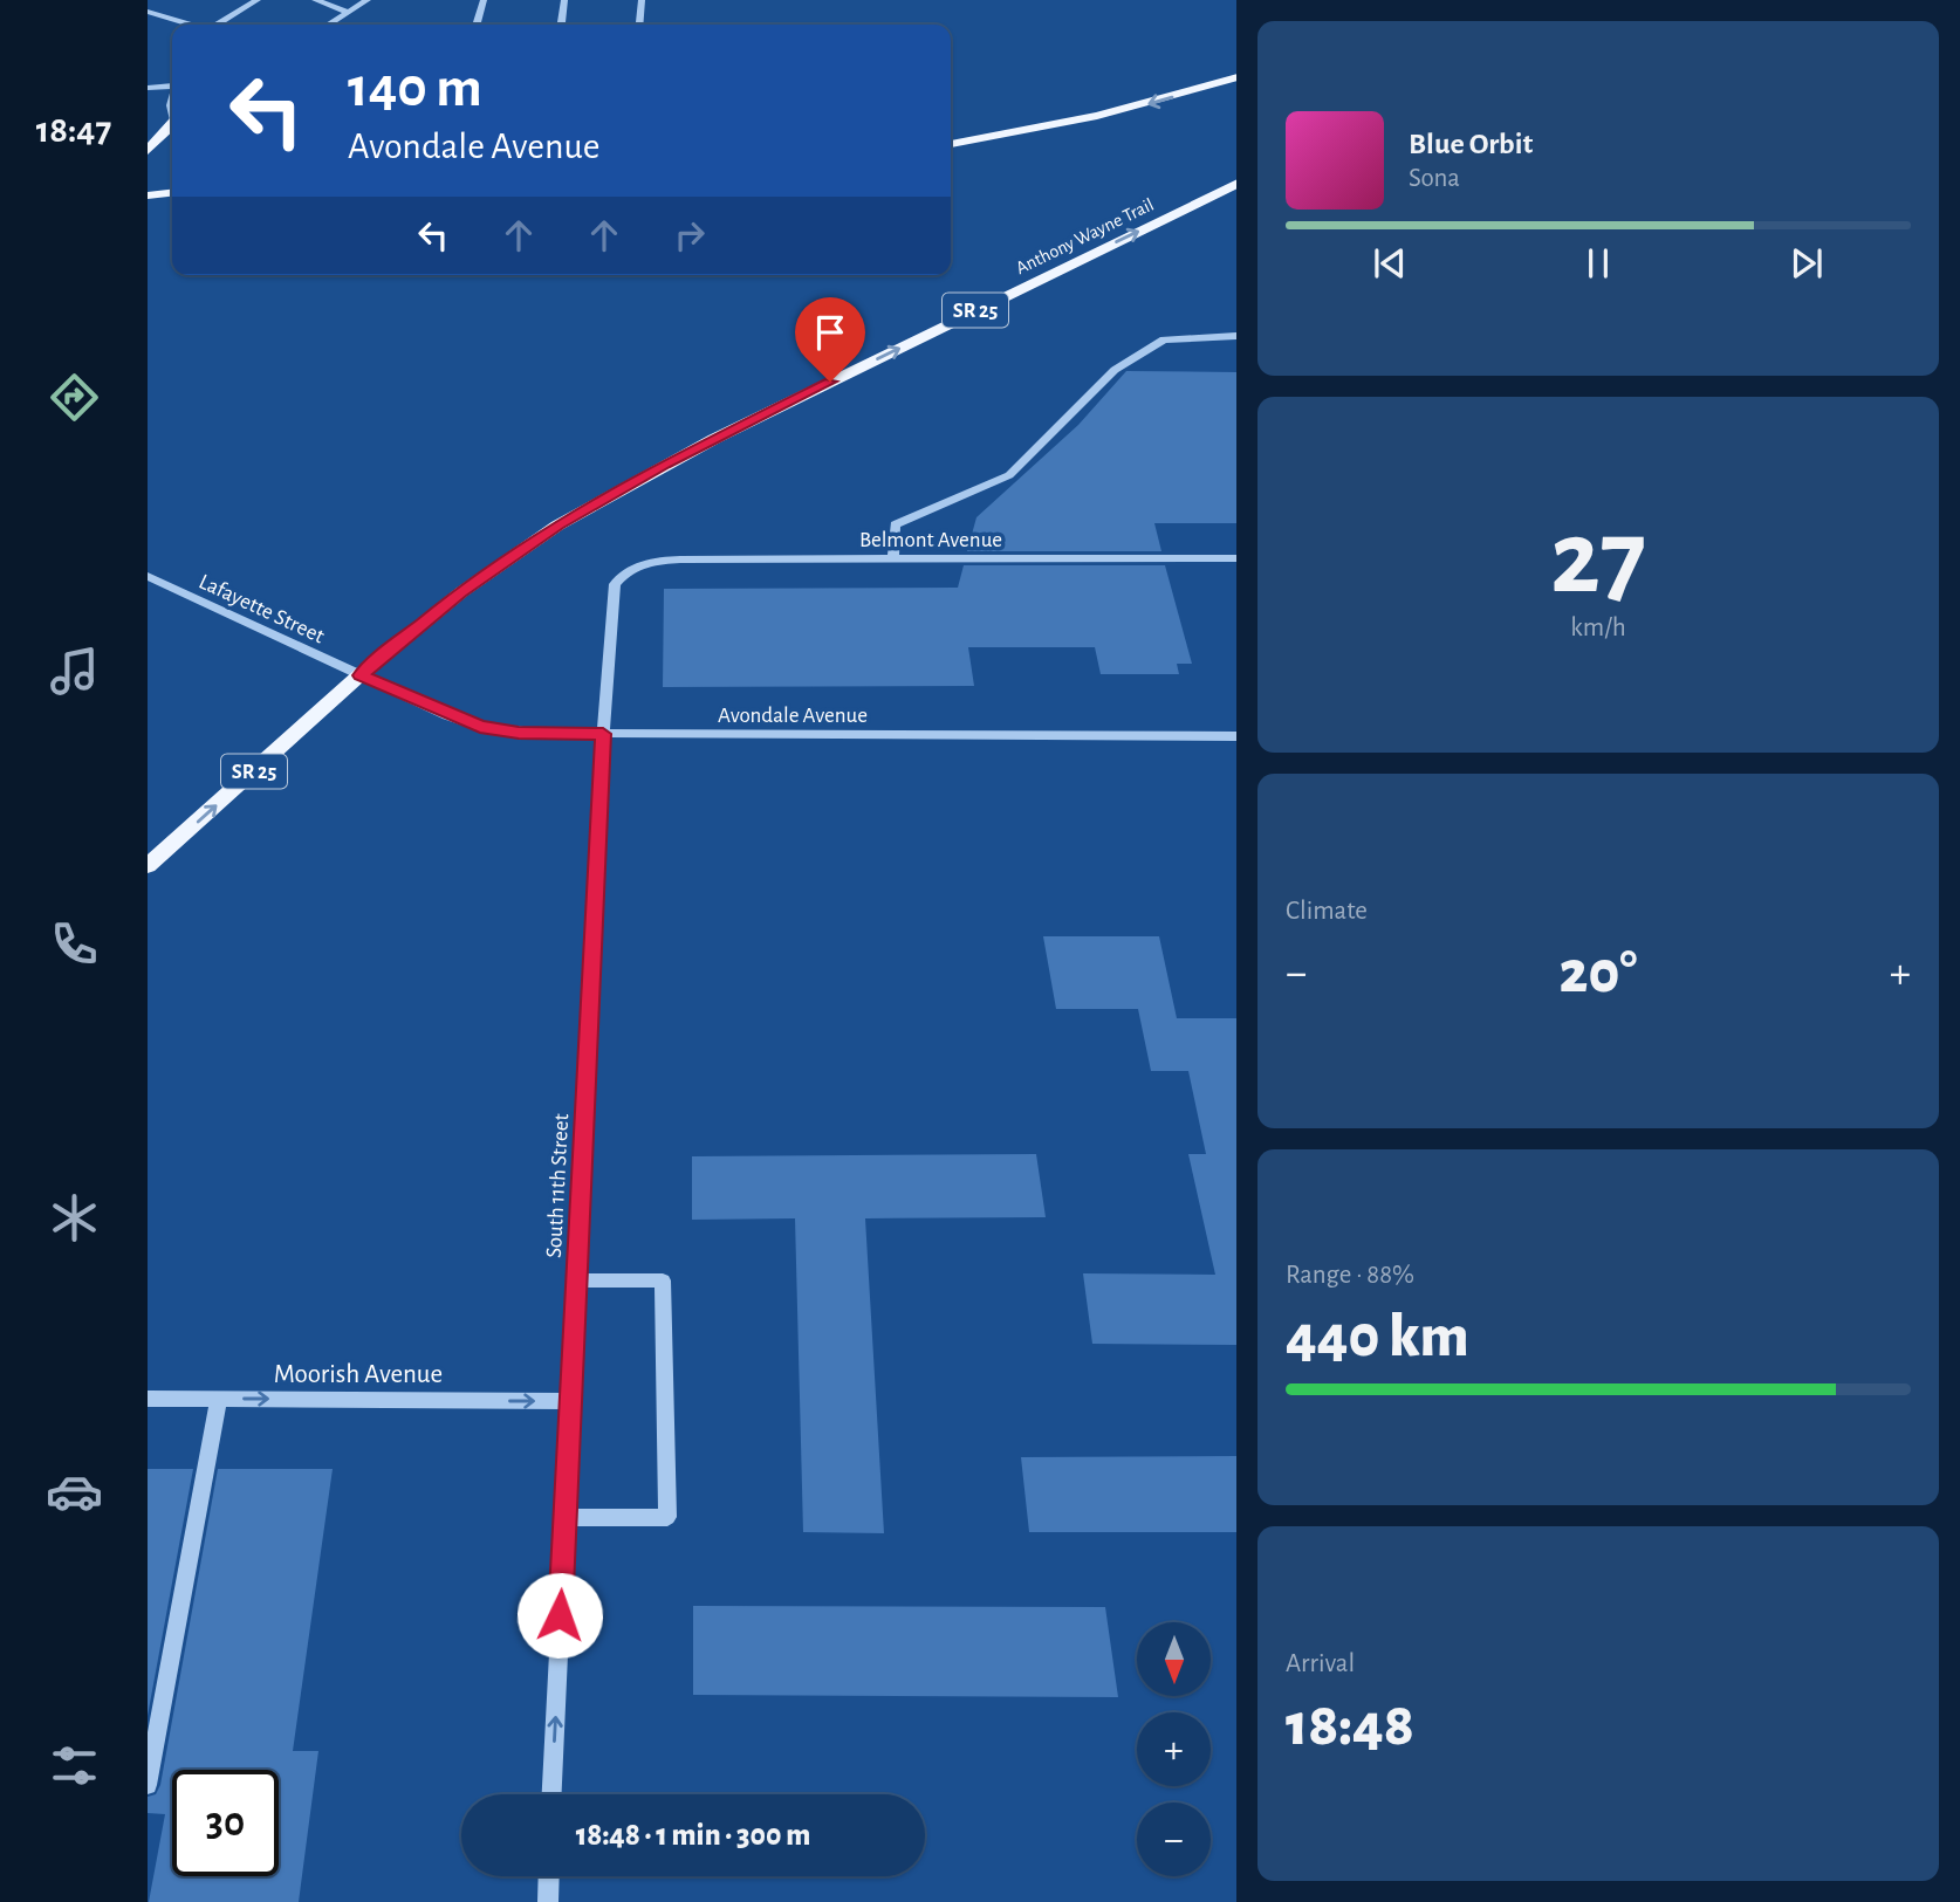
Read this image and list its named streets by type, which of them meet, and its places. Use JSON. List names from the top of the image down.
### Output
{
  "streets": {
    "main road": ["Anthony Wayne Trail", "SR 25"],
    "street": [
      "Belmont Avenue",
      "Lafayette Street",
      "Avondale Avenue",
      "South 11th Street",
      "Moorish Avenue"
    ]
  },
  "crossings": [
    ["Anthony Wayne Trail", "SR 25"],
    ["Anthony Wayne Trail", "Lafayette Street"],
    ["Anthony Wayne Trail", "Avondale Avenue"],
    ["SR 25", "Lafayette Street"],
    ["SR 25", "Avondale Avenue"],
    ["Belmont Avenue", "South 11th Street"],
    ["Lafayette Street", "Avondale Avenue"],
    ["Avondale Avenue", "South 11th Street"],
    ["South 11th Street", "Moorish Avenue"]
  ],
  "one_way": ["Anthony Wayne Trail", "Moorish Avenue"],
  "north": "bottom",
  "page": {
    "tabs": "18:47",
    "turn": ["140 m", "Avondale Avenue"],
    "song": ["Blue Orbit", "Sona"],
    "tile": [
      ["27", "km/h"],
      "Climate",
      ["Range · 88%", "440 km"],
      ["Arrival", "18:48"]
    ],
    "heat": ["−", "20°", "+"],
    "map_buttons": ["+", "−"],
    "limit": "30",
    "trip": "18:48 · 1 min · 300 m"
  }
}
